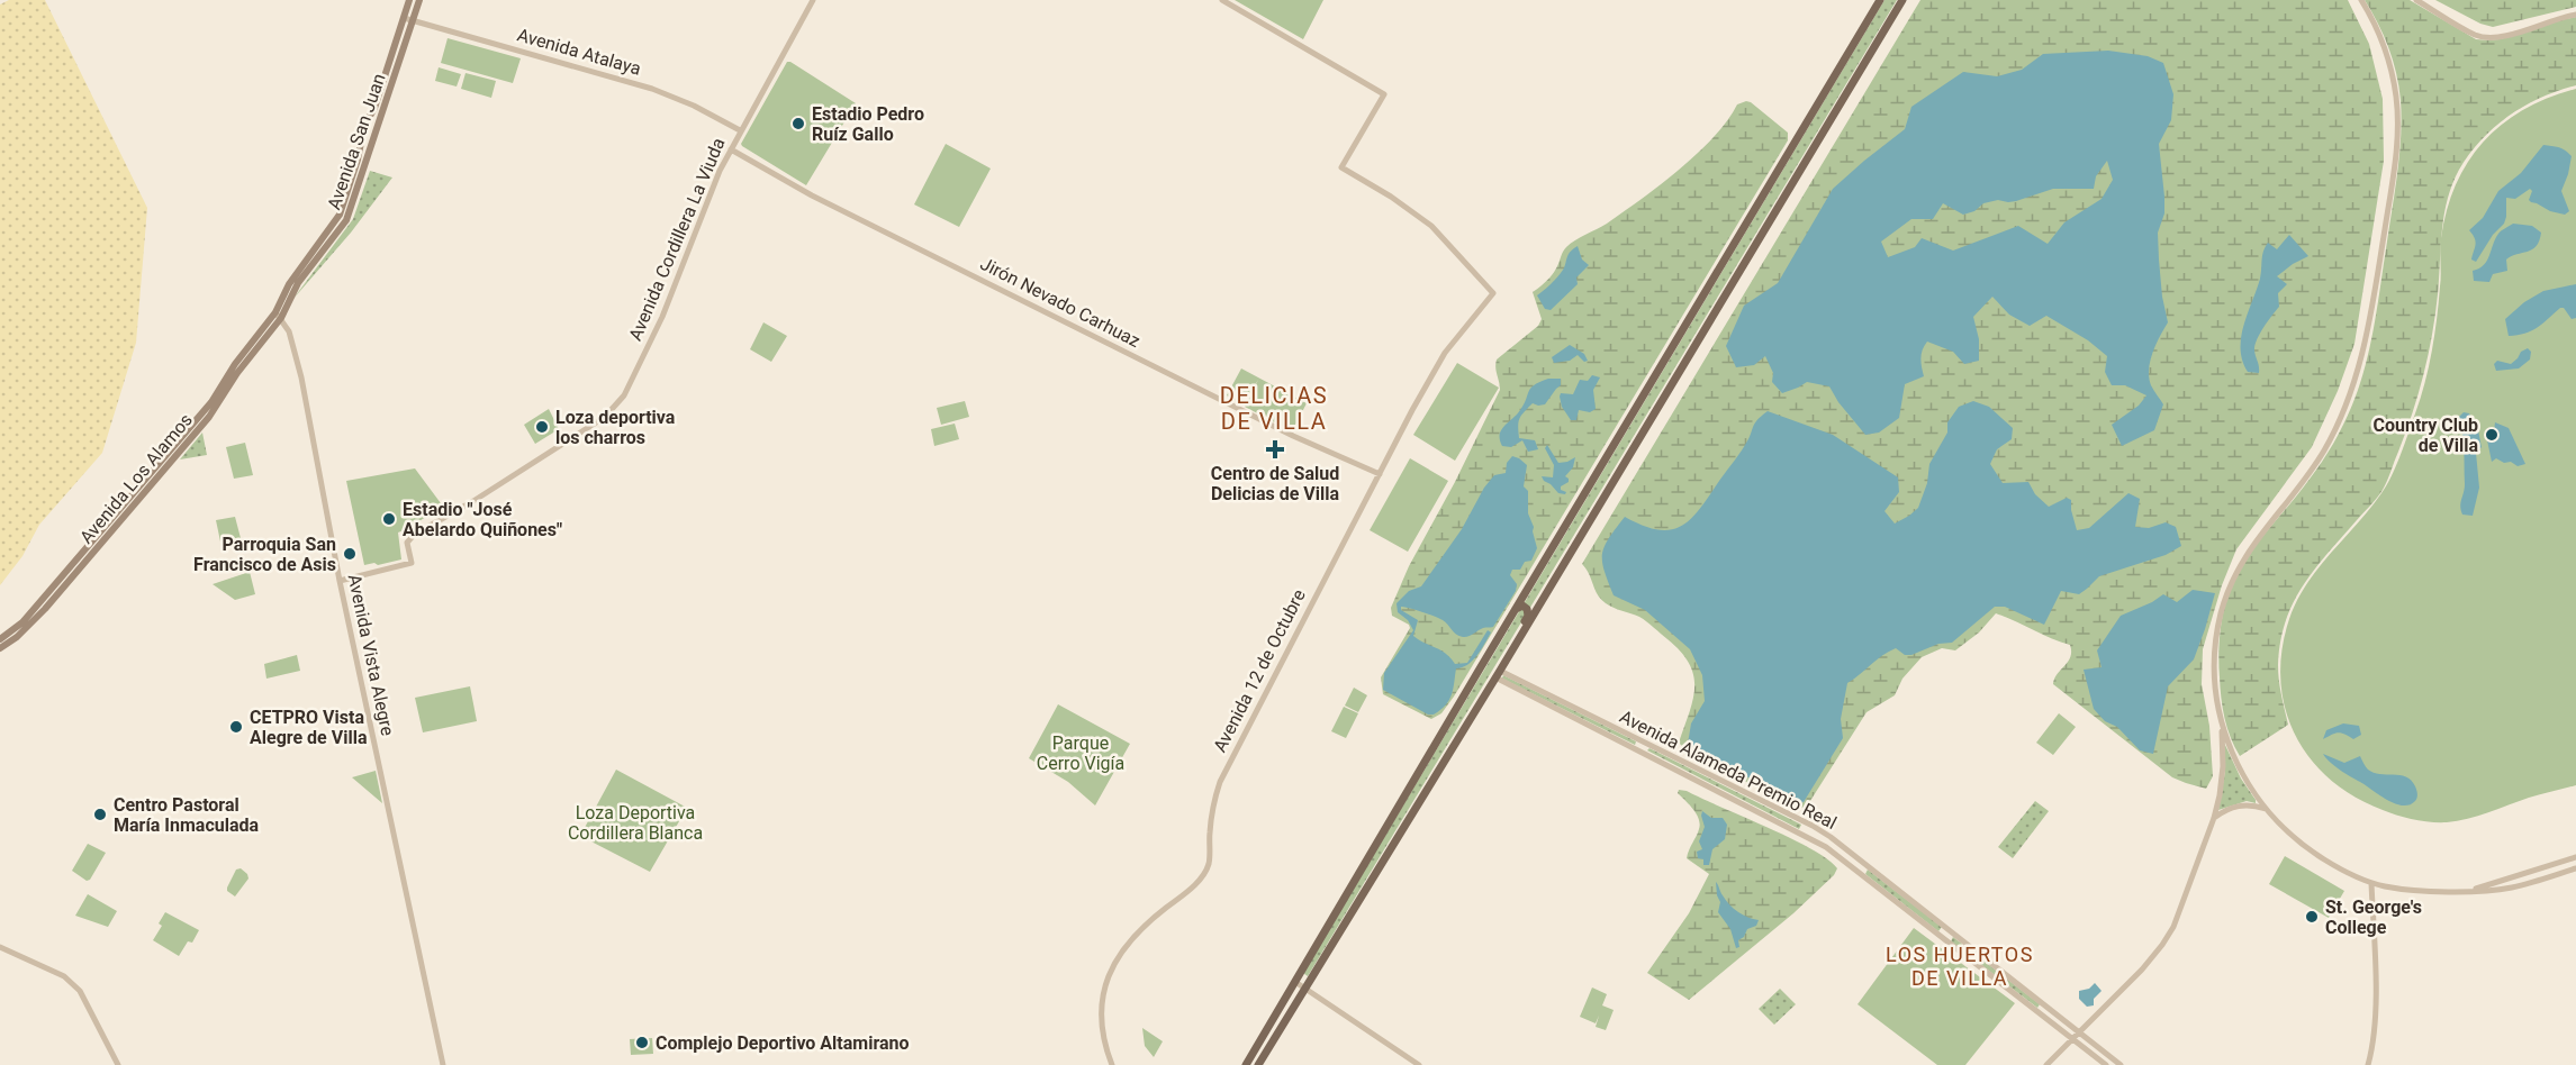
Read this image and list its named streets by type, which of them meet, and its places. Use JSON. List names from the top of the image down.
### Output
{
  "streets": {
    "main road": ["Avenida San Juan", "Avenida Los Alamos"],
    "street": [
      "Avenida Atalaya",
      "Avenida Cordillera La Viuda",
      "Jirón Nevado Carhuaz",
      "Avenida Vista Alegre",
      "Avenida 12 de Octubre",
      "Avenida Alameda Premio Real"
    ]
  },
  "crossings": [
    ["Avenida Atalaya", "Avenida San Juan"],
    ["Avenida Atalaya", "Avenida Cordillera La Viuda"],
    ["Avenida San Juan", "Avenida Los Alamos"],
    ["Avenida San Juan", "Avenida Vista Alegre"],
    ["Avenida Cordillera La Viuda", "Jirón Nevado Carhuaz"],
    ["Avenida Cordillera La Viuda", "Avenida Vista Alegre"],
    ["Jirón Nevado Carhuaz", "Avenida 12 de Octubre"],
    ["Avenida Los Alamos", "Avenida Vista Alegre"]
  ],
  "districts": ["DELICIAS DE VILLA", "LOS HUERTOS DE VILLA"],
  "parks": ["Parque Cerro Vigía", "Loza Deportiva Cordillera Blanca"],
  "places": {
    "other": [
      "Estadio Pedro Ruíz Gallo",
      "Loza deportiva los charros",
      "Country Club de Villa",
      "Estadio \"José Abelardo Quiñones\"",
      "Parroquia San Francisco de Asis",
      "CETPRO Vista Alegre de Villa",
      "Centro Pastoral María Inmaculada",
      "St. George's College",
      "Complejo Deportivo Altamirano"
    ],
    "health": ["Centro de Salud Delicias de Villa"]
  }
}
